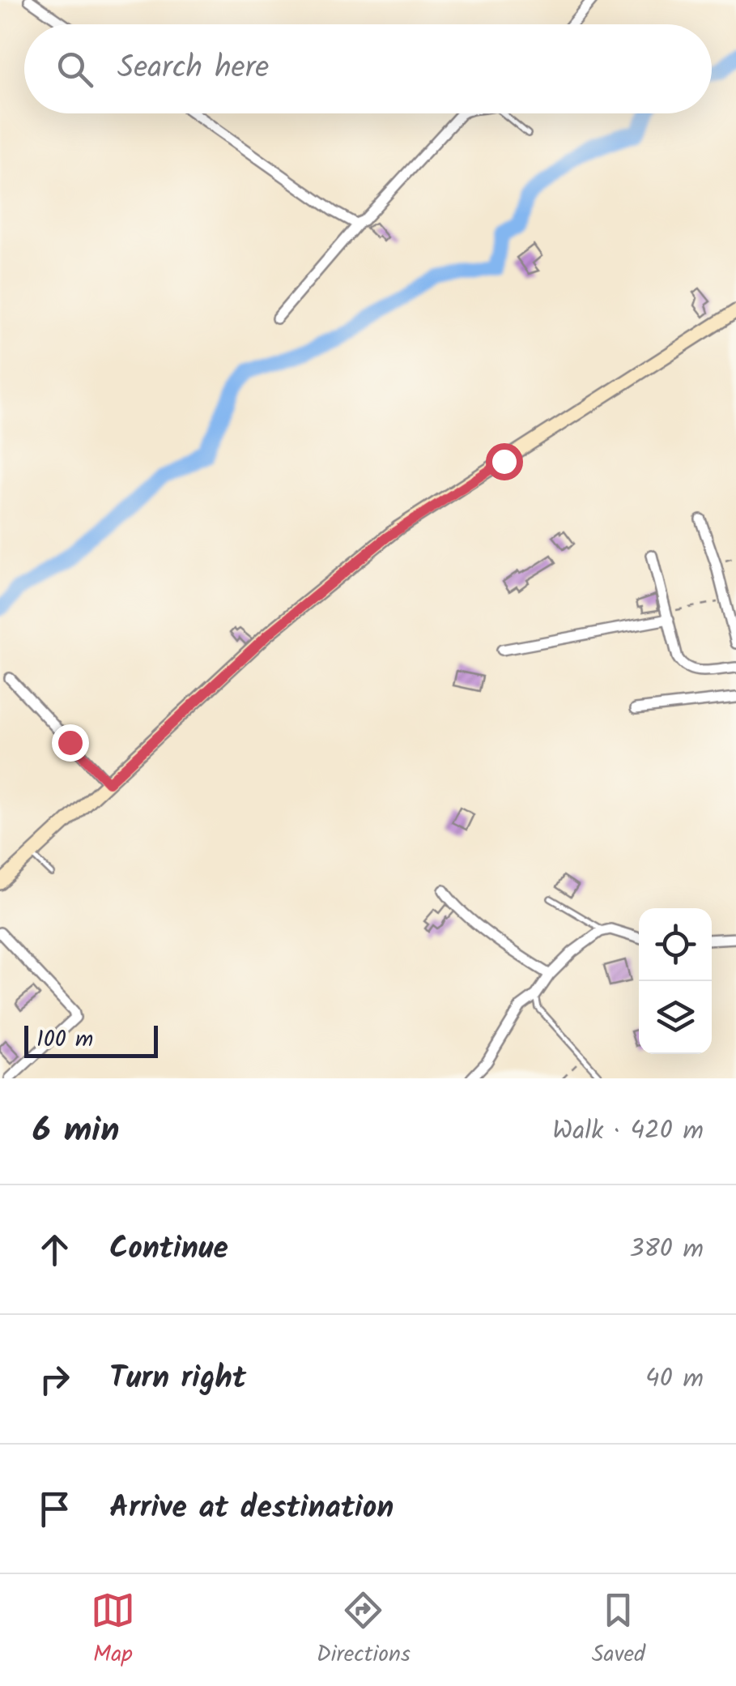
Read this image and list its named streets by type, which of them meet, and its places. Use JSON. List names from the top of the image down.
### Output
{
  "scale_bar": "100 m",
  "page": {
    "search": "Search here",
    "scale": "100 m",
    "heading": ["6 min", "Walk · 420 m"],
    "list": [
      ["Continue", "380 m"],
      ["Turn right", "40 m"],
      "Arrive at destination"
    ],
    "nav": ["Map", "Directions", "Saved"]
  }
}
